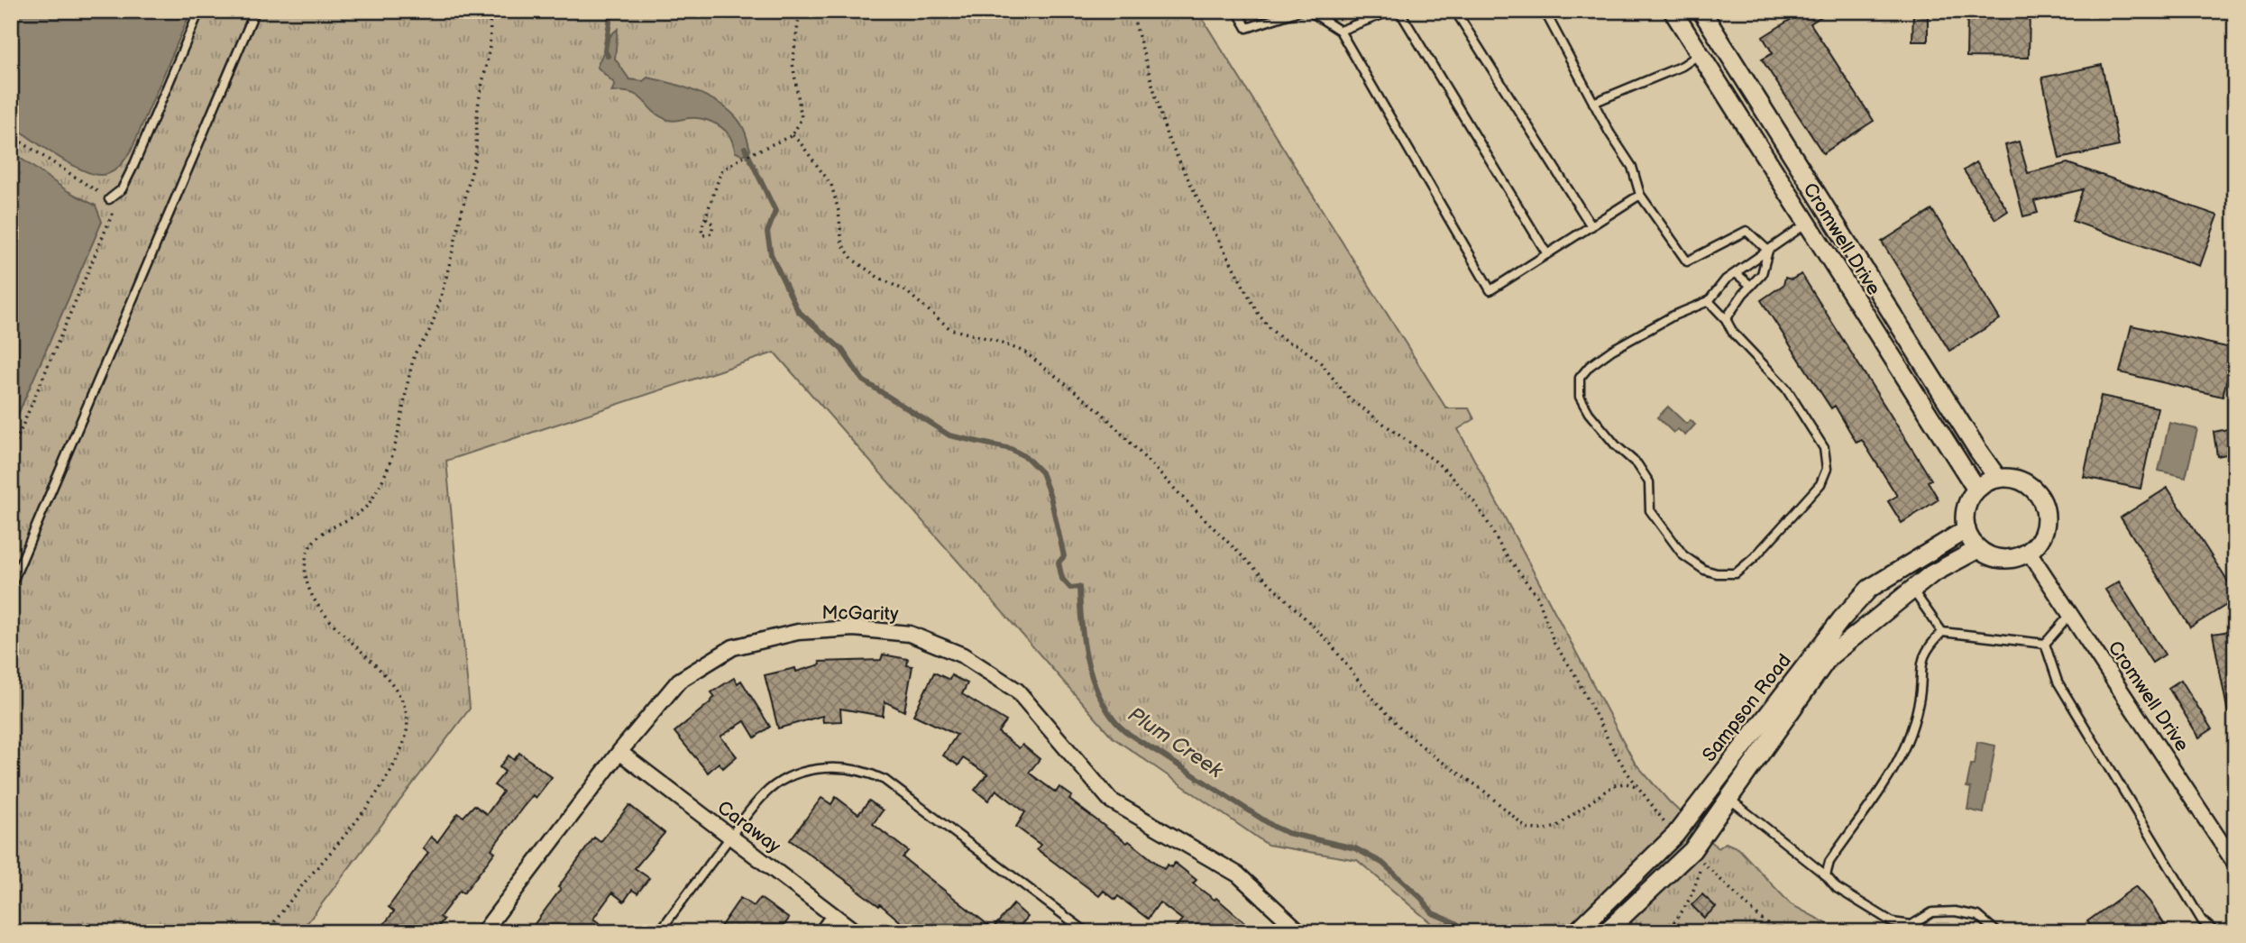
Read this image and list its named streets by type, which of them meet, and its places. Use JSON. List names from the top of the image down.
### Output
{
  "streets": {
    "street": [
      "Cromwell Drive",
      "McGarity",
      "Sampson Road",
      "Caraway"
    ]
  },
  "crossings": [
    ["Cromwell Drive", "Sampson Road"],
    ["McGarity", "Caraway"]
  ],
  "water": ["Plum Creek"]
}
